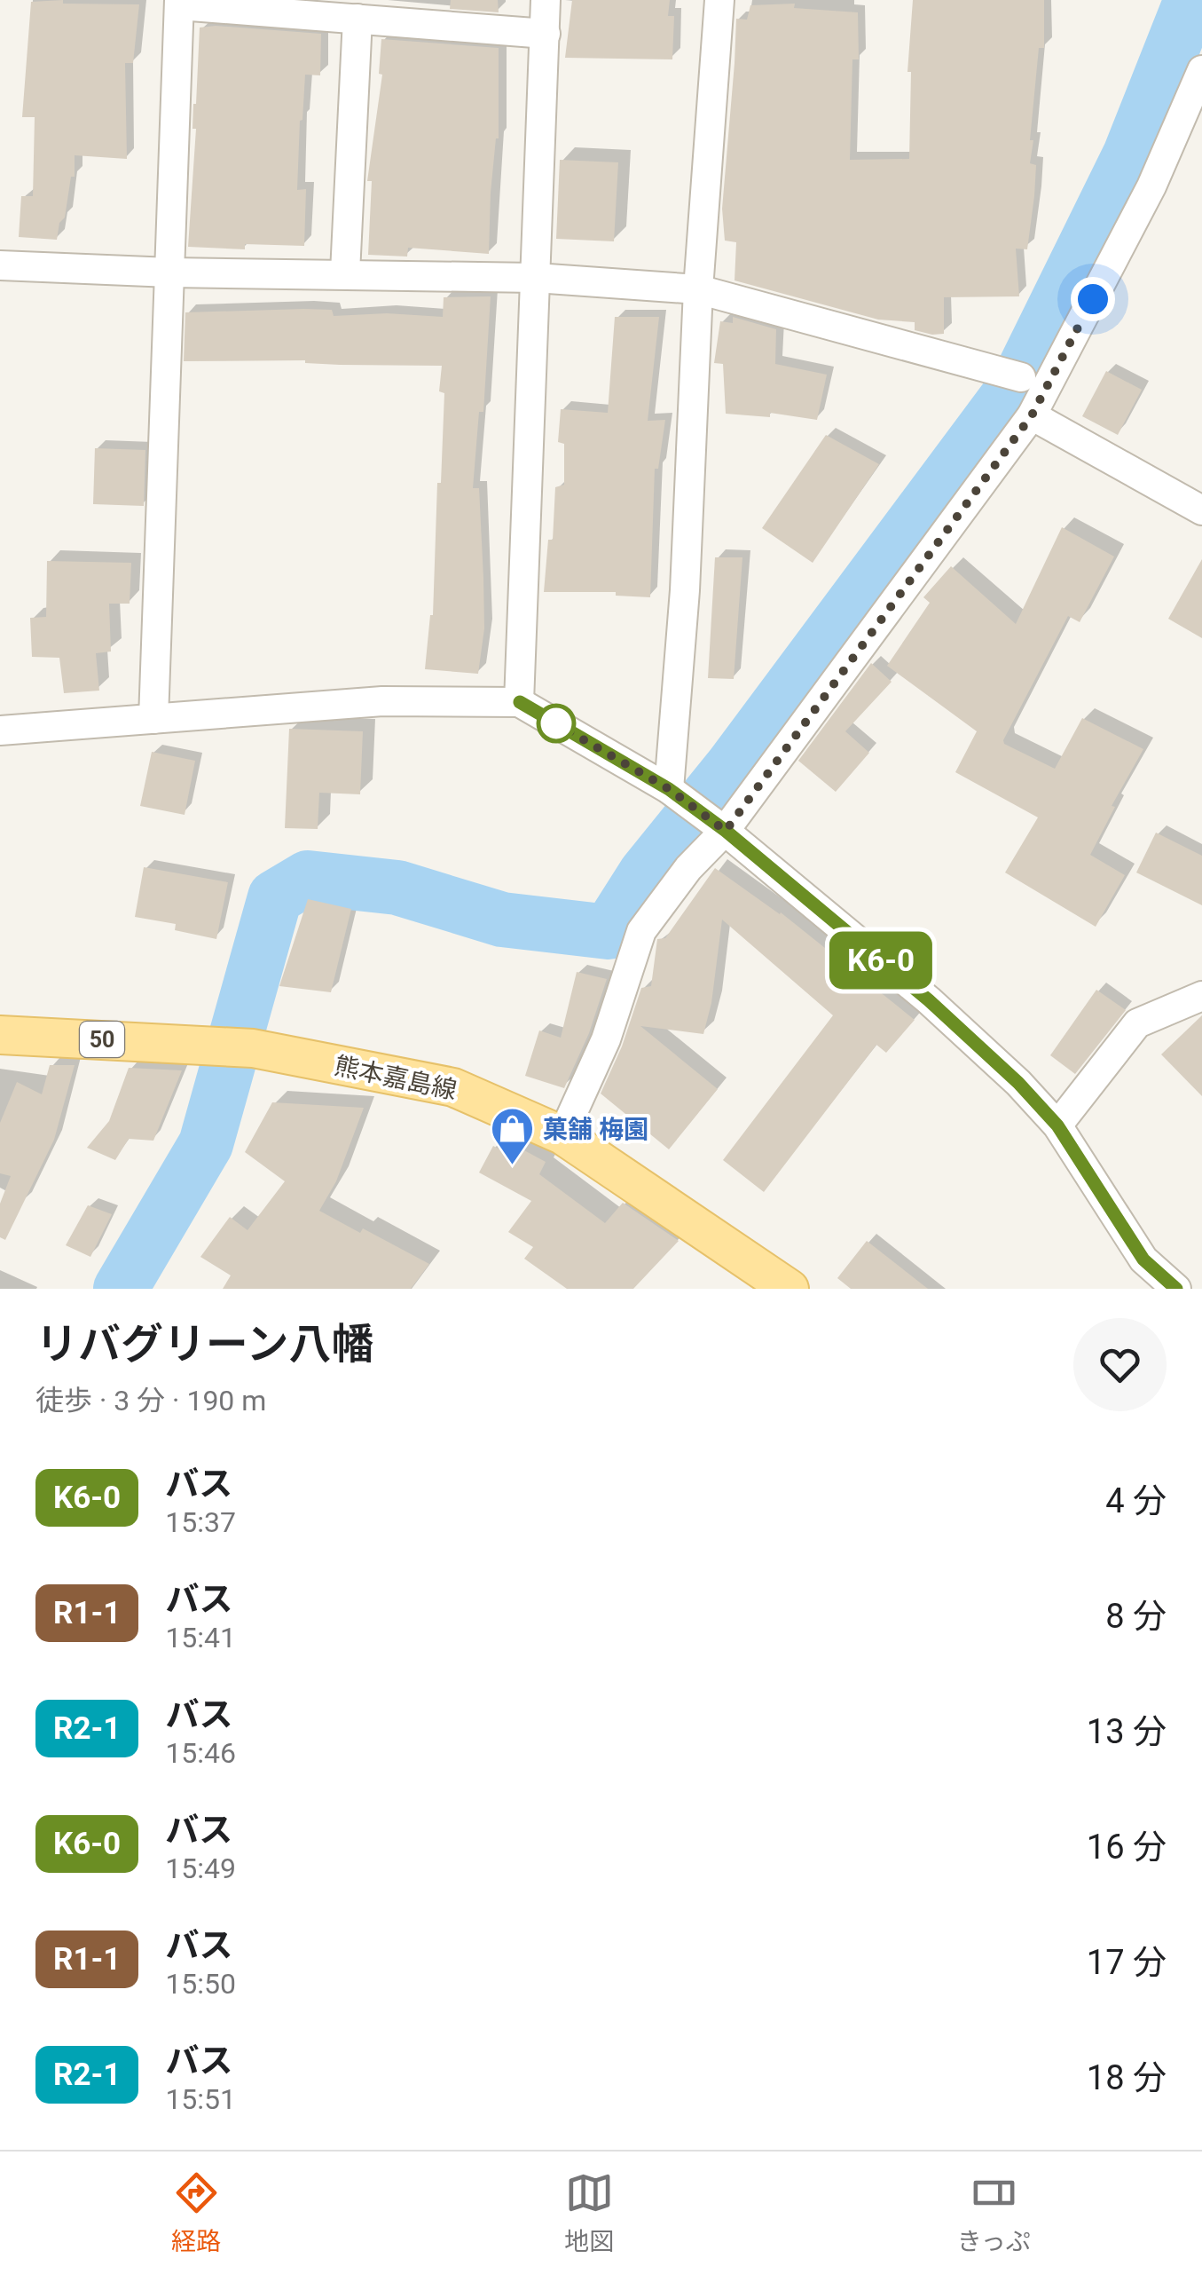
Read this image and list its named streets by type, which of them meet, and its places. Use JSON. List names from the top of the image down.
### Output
{
  "streets": {
    "main road": ["50", "熊本嘉島線"]
  },
  "places": {
    "shop": ["菓舗 梅園"]
  },
  "lines": ["bus line K6-0"],
  "page": {
    "on_map": "K6-0",
    "heading": ["リバグリーン八幡", "徒歩 · 3 分 · 190 m"],
    "list": [
      {
        "mark": "K6-0",
        "name": "バス",
        "note": "15:37",
        "value": "4 分"
      },
      {
        "mark": "R1-1",
        "name": "バス",
        "note": "15:41",
        "value": "8 分"
      },
      {
        "mark": "R2-1",
        "name": "バス",
        "note": "15:46",
        "value": "13 分"
      },
      {
        "mark": "K6-0",
        "name": "バス",
        "note": "15:49",
        "value": "16 分"
      },
      {
        "mark": "R1-1",
        "name": "バス",
        "note": "15:50",
        "value": "17 分"
      },
      {
        "mark": "R2-1",
        "name": "バス",
        "note": "15:51",
        "value": "18 分"
      }
    ],
    "tabs": ["経路", "地図", "きっぷ"]
  }
}
